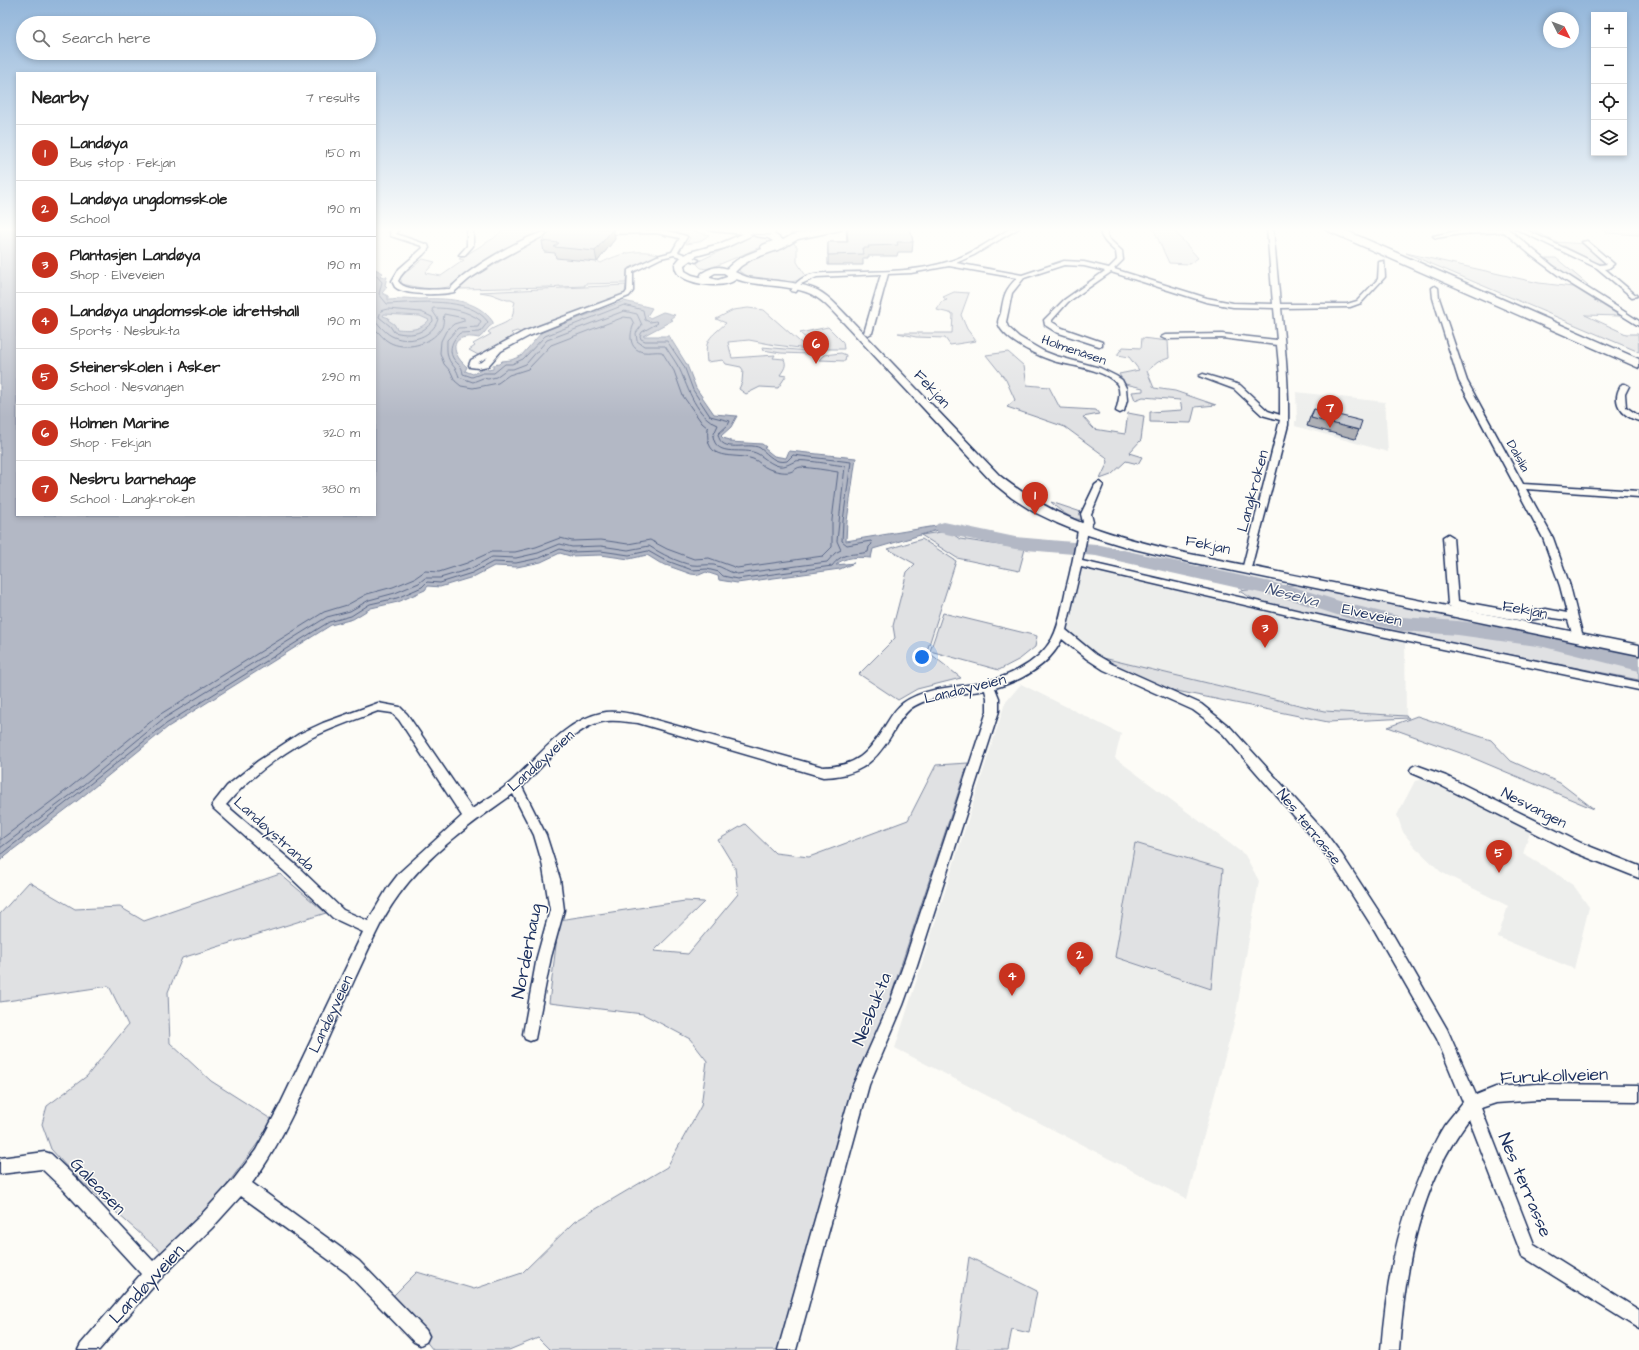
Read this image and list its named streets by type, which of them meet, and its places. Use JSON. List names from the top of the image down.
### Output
{
  "streets": {
    "main road": ["Fekjan"],
    "street": [
      "Holmenåsen",
      "Dalslia",
      "Langkroken",
      "Elveveien",
      "Landøyveien",
      "Nesvangen",
      "Nes terrasse",
      "Landøystranda",
      "Norderhaug",
      "Nesbukta",
      "Furukollveien",
      "Galeasen"
    ]
  },
  "crossings": [
    ["Fekjan", "Dalslia"],
    ["Fekjan", "Langkroken"],
    ["Fekjan", "Landøyveien"],
    ["Elveveien", "Landøyveien"],
    ["Landøyveien", "Nes terrasse"],
    ["Landøyveien", "Landøystranda"],
    ["Landøyveien", "Norderhaug"],
    ["Landøyveien", "Nesbukta"],
    ["Landøyveien", "Galeasen"],
    ["Nes terrasse", "Furukollveien"]
  ],
  "water": ["Neselva"],
  "north": "bottom right",
  "page": {
    "map_buttons": ["+", "−"],
    "search": "Search here",
    "heading": ["Nearby", "7 results"],
    "list": [
      {
        "mark": "1",
        "name": "Landøya",
        "note": "Bus stop · Fekjan",
        "value": "150 m"
      },
      {
        "mark": "2",
        "name": "Landøya ungdomsskole",
        "note": "School",
        "value": "190 m"
      },
      {
        "mark": "3",
        "name": "Plantasjen Landøya",
        "note": "Shop · Elveveien",
        "value": "190 m"
      },
      {
        "mark": "4",
        "name": "Landøya ungdomsskole idrettshall",
        "note": "Sports · Nesbukta",
        "value": "190 m"
      },
      {
        "mark": "5",
        "name": "Steinerskolen i Asker",
        "note": "School · Nesvangen",
        "value": "290 m"
      },
      {
        "mark": "6",
        "name": "Holmen Marine",
        "note": "Shop · Fekjan",
        "value": "320 m"
      },
      {
        "mark": "7",
        "name": "Nesbru barnehage",
        "note": "School · Langkroken",
        "value": "380 m"
      }
    ],
    "pins": [
      "6",
      "7",
      "1",
      "3",
      "5",
      "2",
      "4"
    ]
  }
}
